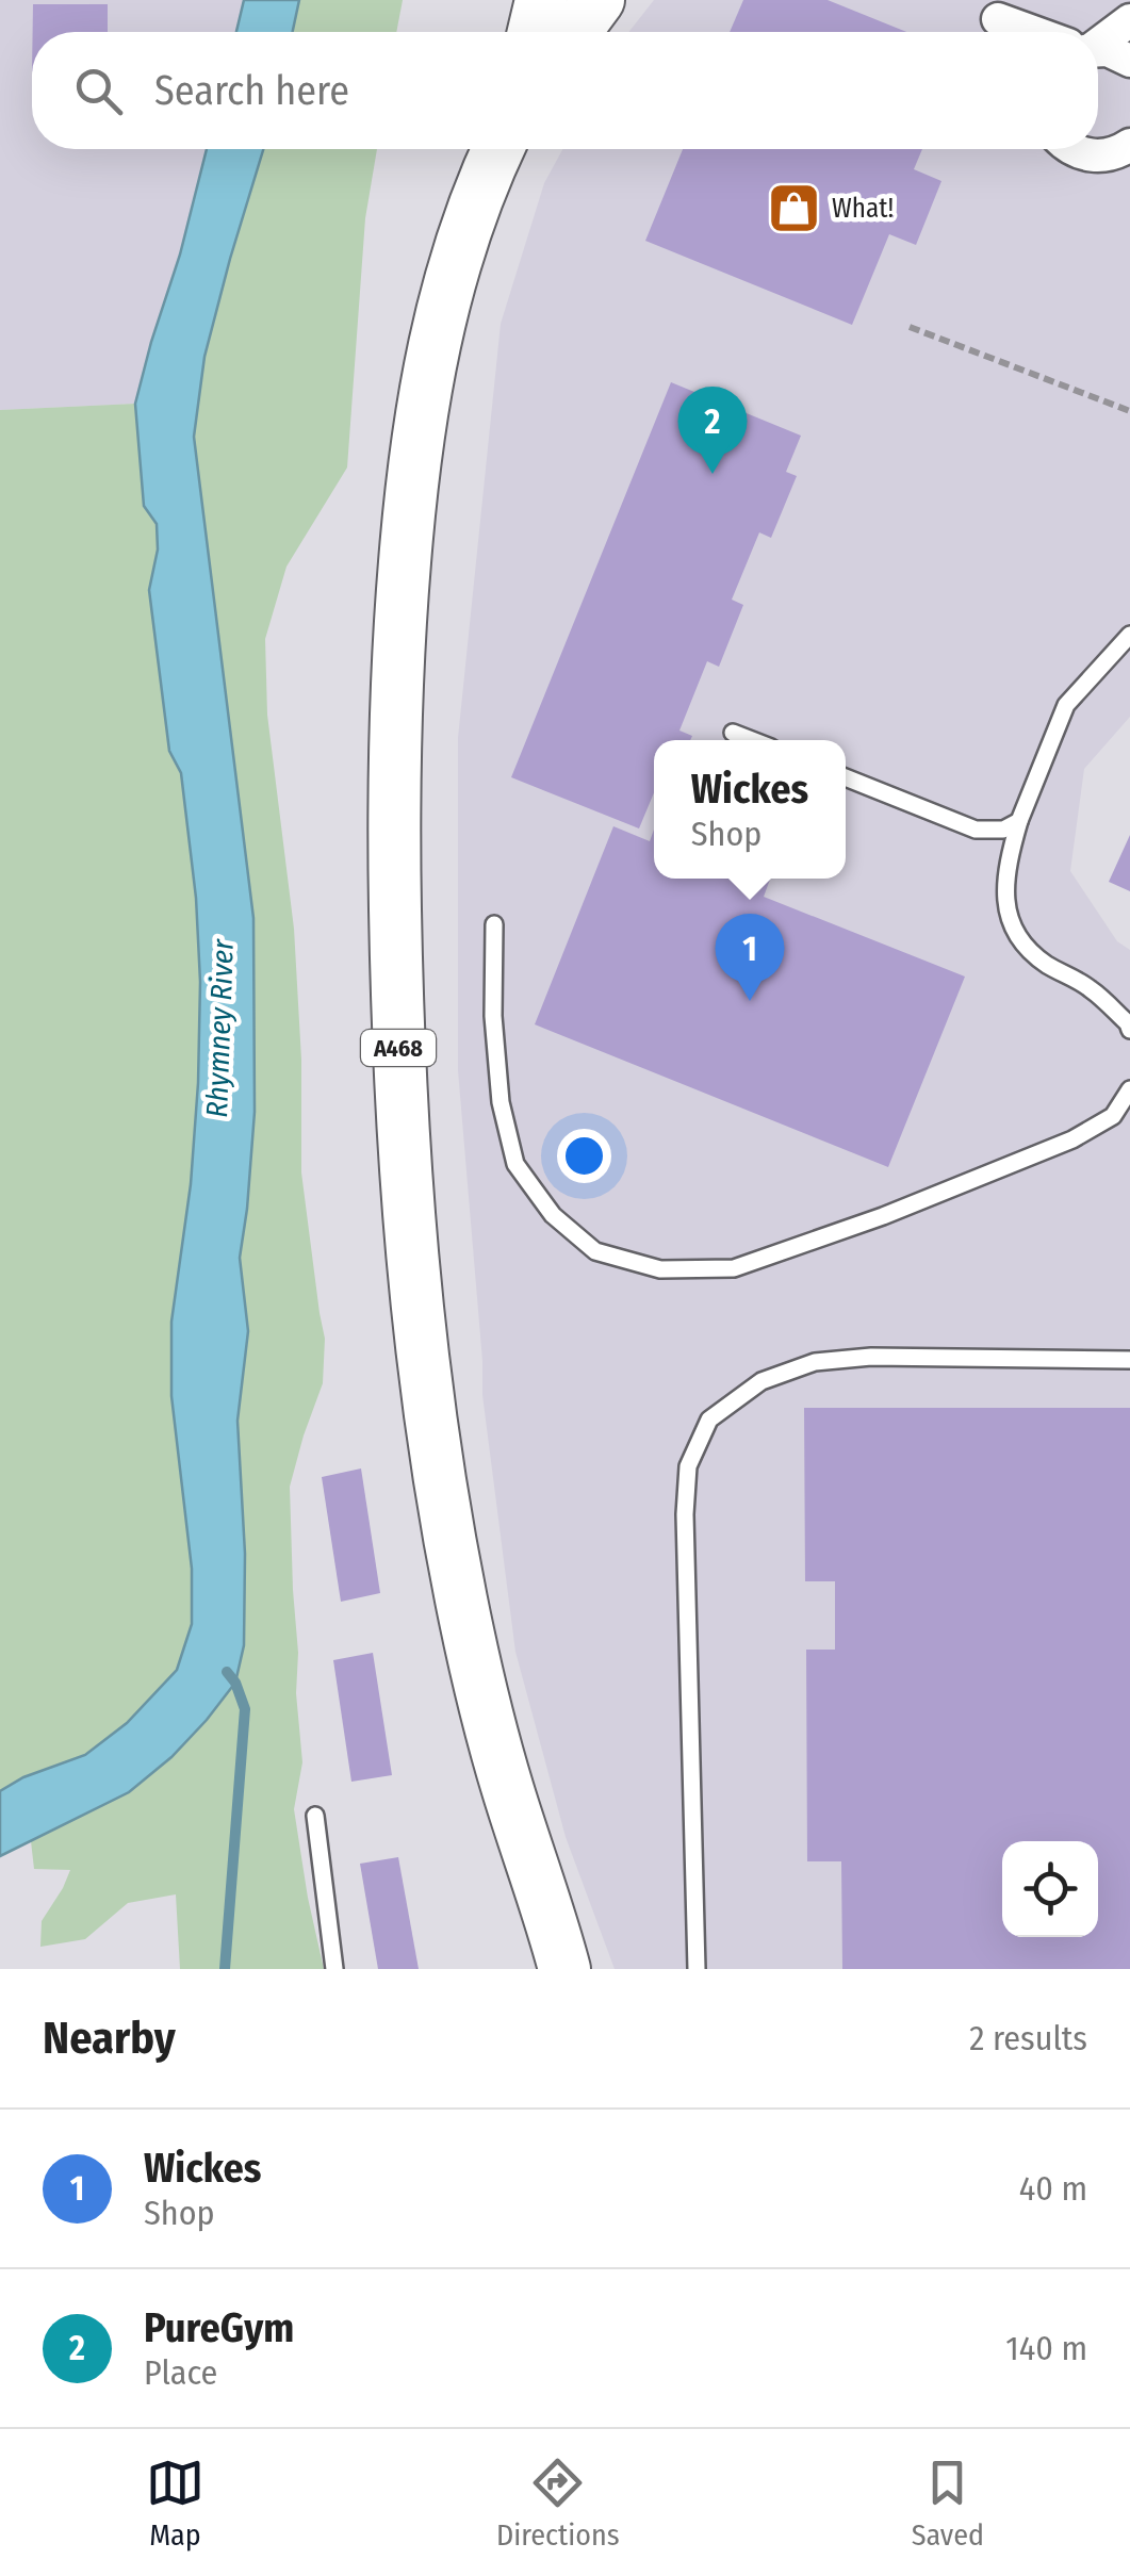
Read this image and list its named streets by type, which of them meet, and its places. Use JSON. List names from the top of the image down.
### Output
{
  "streets": {
    "main road": ["A468"]
  },
  "water": ["Rhymney River"],
  "places": {
    "shop": ["What!"]
  },
  "page": {
    "search": "Search here",
    "pins": ["2", "1"],
    "popup": ["Wickes", "Shop"],
    "heading": ["Nearby", "2 results"],
    "list": [
      {
        "mark": "1",
        "name": "Wickes",
        "note": "Shop",
        "value": "40 m"
      },
      {
        "mark": "2",
        "name": "PureGym",
        "note": "Place",
        "value": "140 m"
      }
    ],
    "nav": ["Map", "Directions", "Saved"]
  }
}
